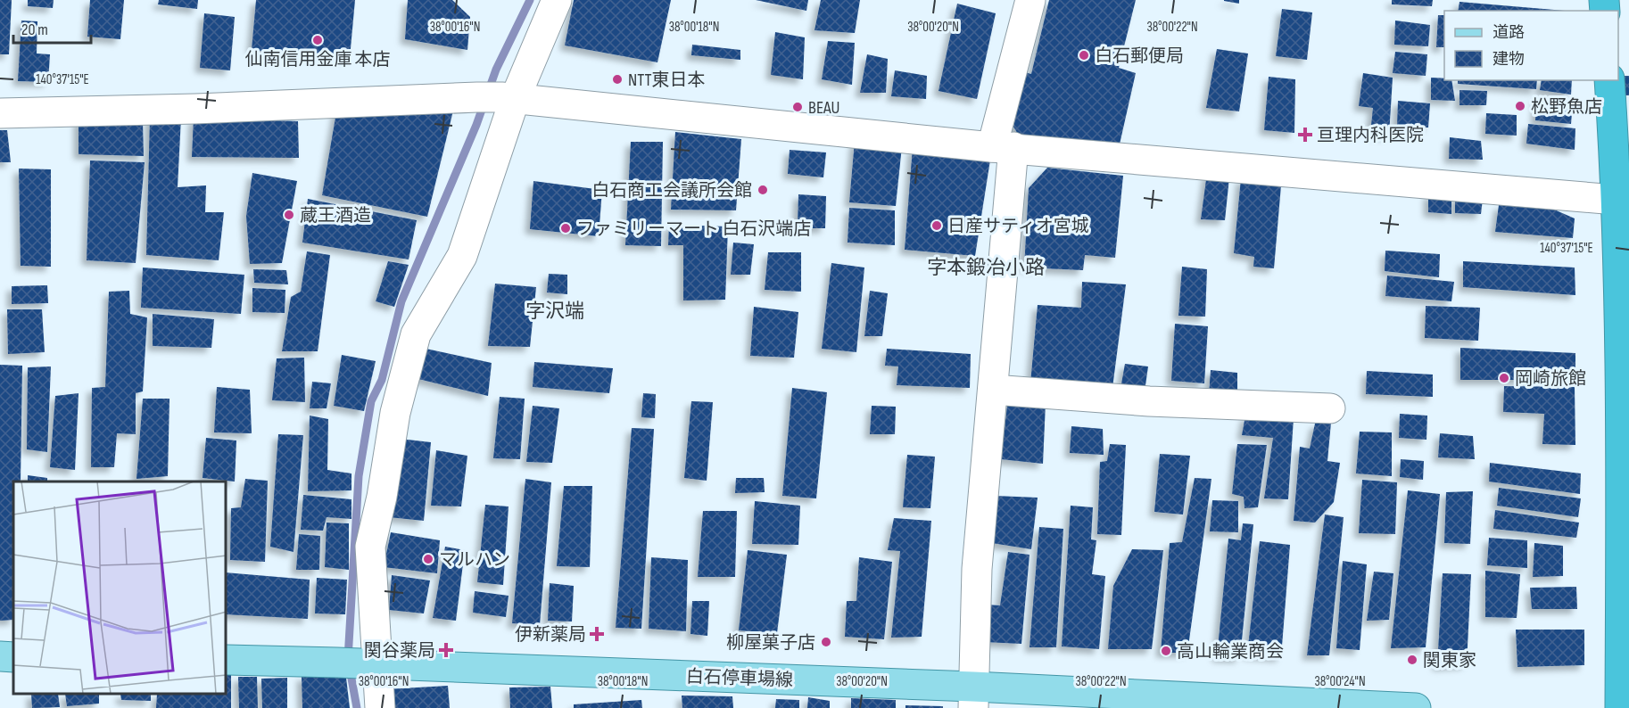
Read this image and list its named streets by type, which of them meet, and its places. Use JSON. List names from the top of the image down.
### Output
{
  "streets": {
    "main road": ["白石停車場線"]
  },
  "districts": ["字本鍛冶小路", "字沢端"],
  "places": {
    "other": [
      "仙南信用金庫 本店",
      "白石郵便局",
      "NTT東日本",
      "松野魚店",
      "BEAU",
      "白石商工会議所会館",
      "蔵王酒造",
      "日産サティオ宮城",
      "ファミリーマート 白石沢端店",
      "岡崎旅館",
      "マルハン",
      "柳屋菓子店",
      "高山輪業商会",
      "関東家"
    ],
    "health": ["亘理内科医院", "伊新薬局", "関谷薬局"]
  },
  "legend": ["道路", "建物"],
  "scale_bar": "20 m",
  "coordinates": [
    "38°00'16\"N",
    "38°00'18\"N",
    "38°00'20\"N",
    "38°00'22\"N",
    "140°37'15\"E",
    "38°00'24\"N"
  ]
}
